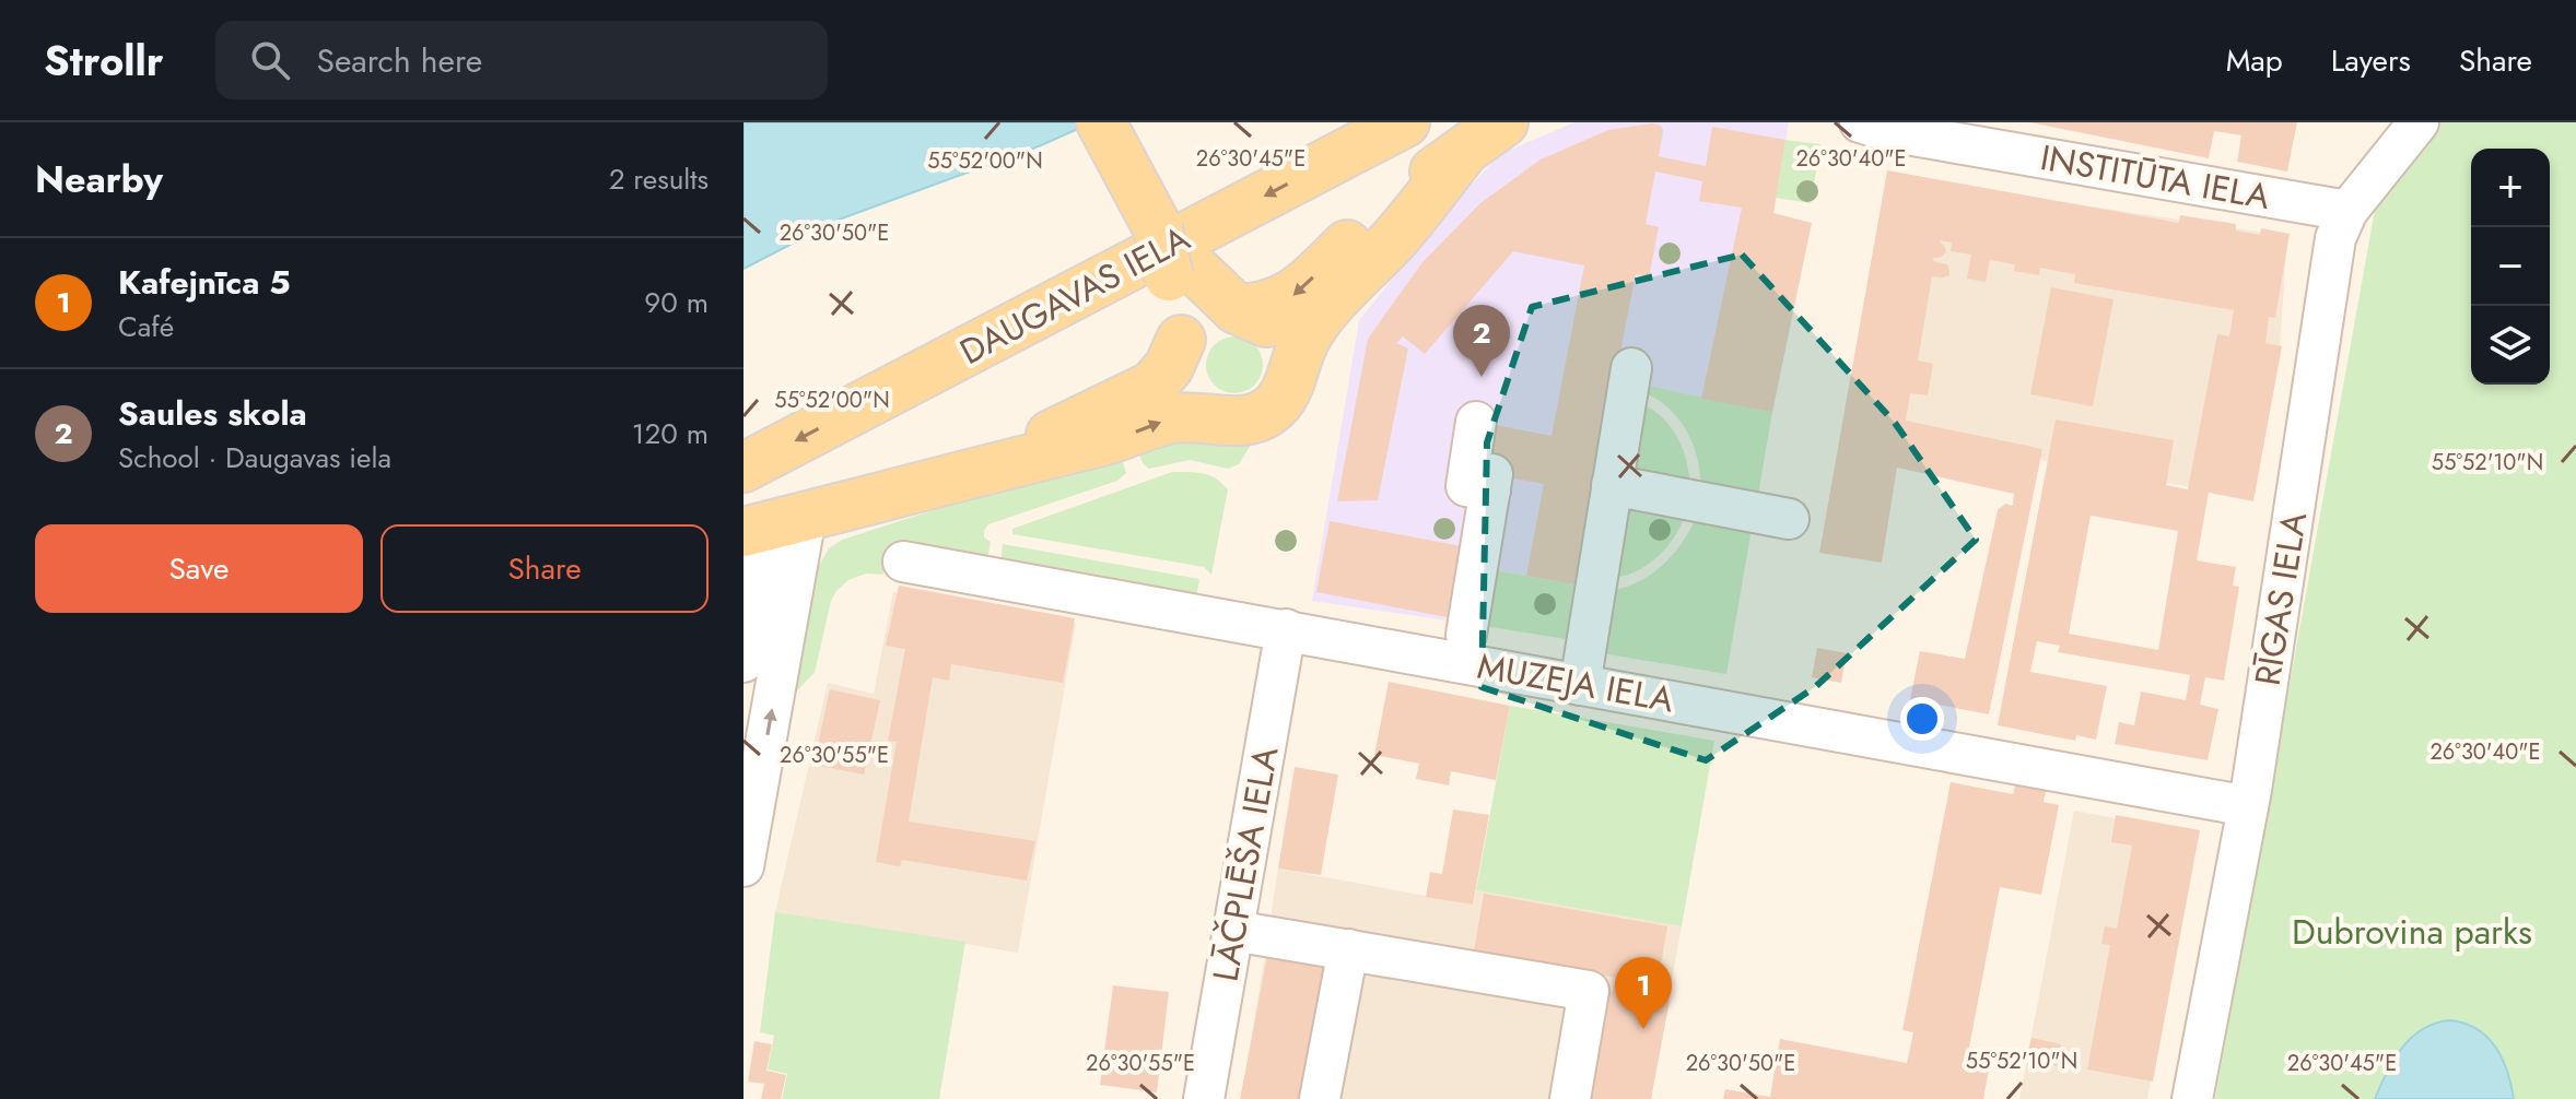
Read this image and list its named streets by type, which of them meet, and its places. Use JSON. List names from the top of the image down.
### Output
{
  "streets": {
    "main road": ["DAUGAVAS IELA"],
    "street": [
      "INSTITŪTA IELA",
      "RĪGAS IELA",
      "MUZEJA IELA",
      "LĀČPLĒŠA IELA"
    ]
  },
  "crossings": [
    ["INSTITŪTA IELA", "RĪGAS IELA"],
    ["RĪGAS IELA", "MUZEJA IELA"],
    ["MUZEJA IELA", "LĀČPLĒŠA IELA"]
  ],
  "parks": ["Dubrovina parks"],
  "page": {
    "header": "Strollr",
    "search": "Search here",
    "nav": ["Map", "Layers", "Share"],
    "heading": ["Nearby", "2 results"],
    "map_buttons": ["+", "−"],
    "list": [
      {
        "mark": "1",
        "name": "Kafejnīca 5",
        "note": "Café",
        "value": "90 m"
      },
      {
        "mark": "2",
        "name": "Saules skola",
        "note": "School · Daugavas iela",
        "value": "120 m"
      }
    ],
    "pins": ["2", "1"],
    "buttons": ["Save", "Share"]
  },
  "coordinates": [
    "26°30'45\"E",
    "26°30'40\"E",
    "55°52'00\"N",
    "26°30'50\"E",
    "55°52'10\"N",
    "26°30'55\"E"
  ]
}
